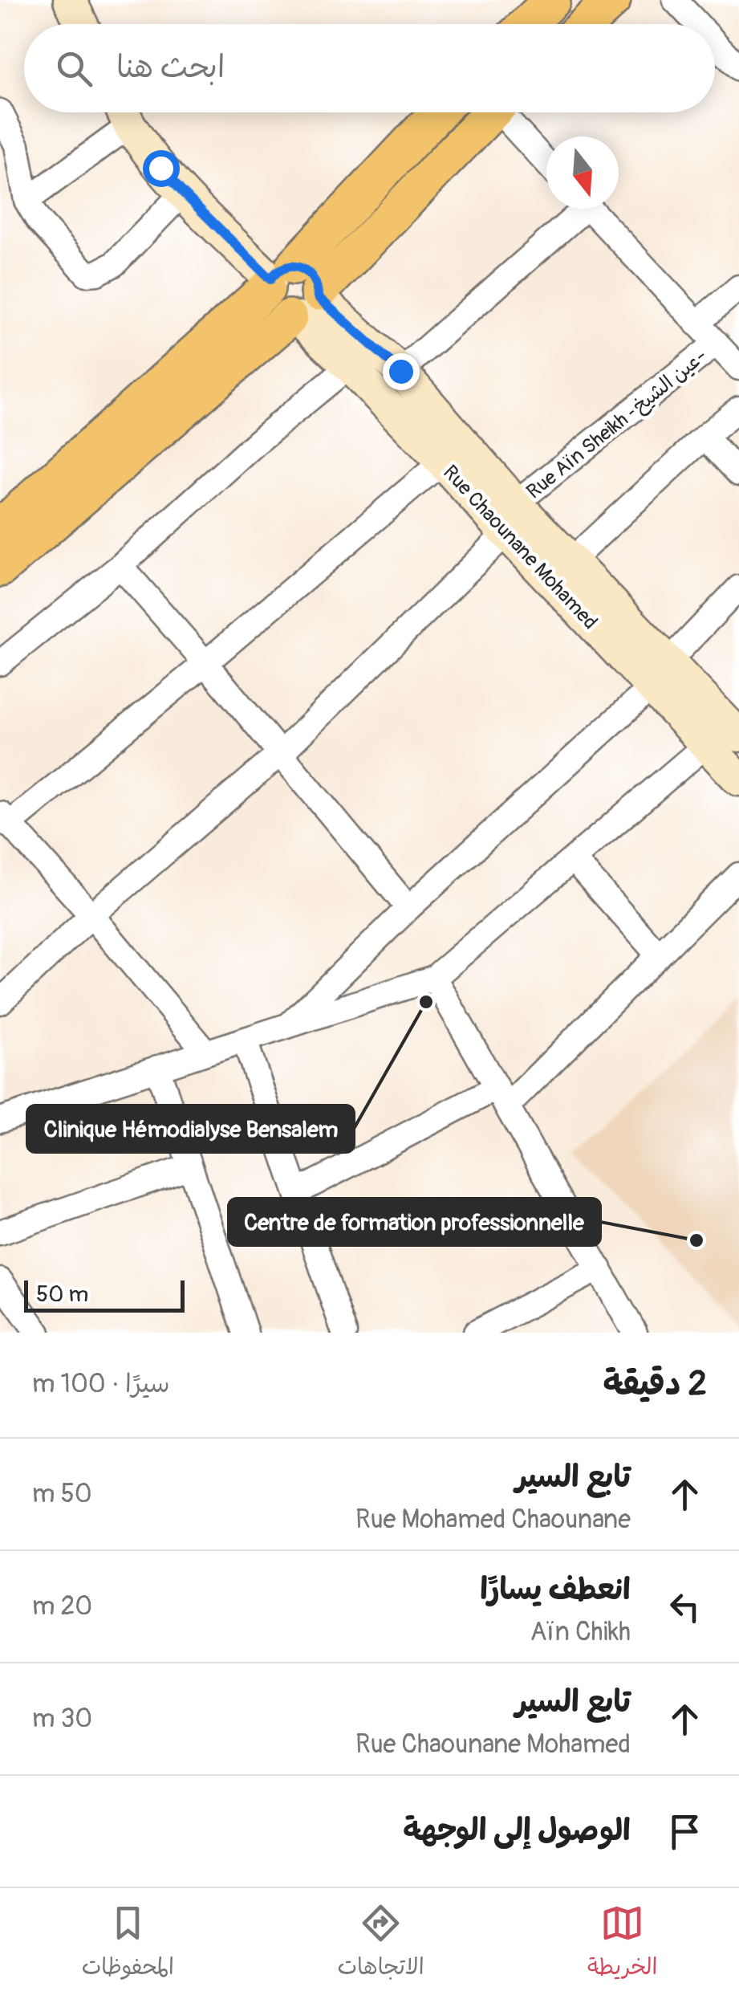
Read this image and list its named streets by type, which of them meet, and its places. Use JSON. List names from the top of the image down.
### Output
{
  "streets": {
    "street": ["Rue Aïn Sheikh -عين الشيخ-", "Rue Chaounane Mohamed"]
  },
  "crossings": [
    ["Rue Aïn Sheikh -عين الشيخ-", "Rue Chaounane Mohamed"]
  ],
  "places": ["Clinique Hémodialyse Bensalem", "Centre de formation professionnelle"],
  "scale_bar": "50 m",
  "north": "bottom",
  "page": {
    "search": "ابحث هنا",
    "scale": "50 m",
    "heading": ["2 دقيقة", "سيرًا · 100 m"],
    "list": [
      ["تابع السير", "Rue Mohamed Chaounane", "50 m"],
      ["انعطف يسارًا", "Aïn Chikh", "20 m"],
      ["تابع السير", "Rue Chaounane Mohamed", "30 m"],
      "الوصول إلى الوجهة"
    ],
    "nav": ["الخريطة", "الاتجاهات", "المحفوظات"]
  }
}
